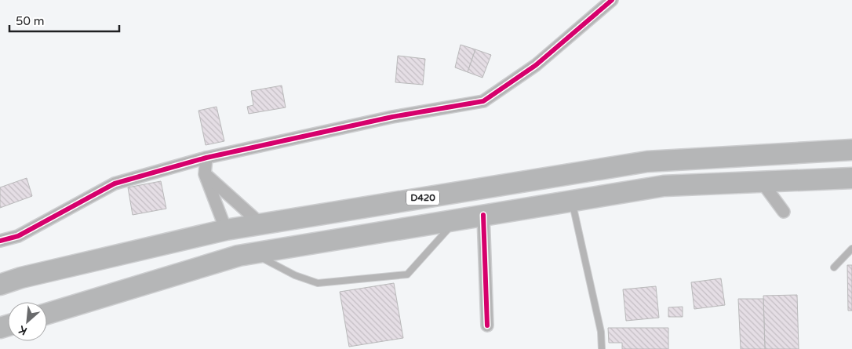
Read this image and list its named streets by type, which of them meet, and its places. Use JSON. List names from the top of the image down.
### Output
{
  "streets": {
    "highway": ["D420"]
  },
  "scale_bar": "50 m",
  "north": "bottom left"
}
